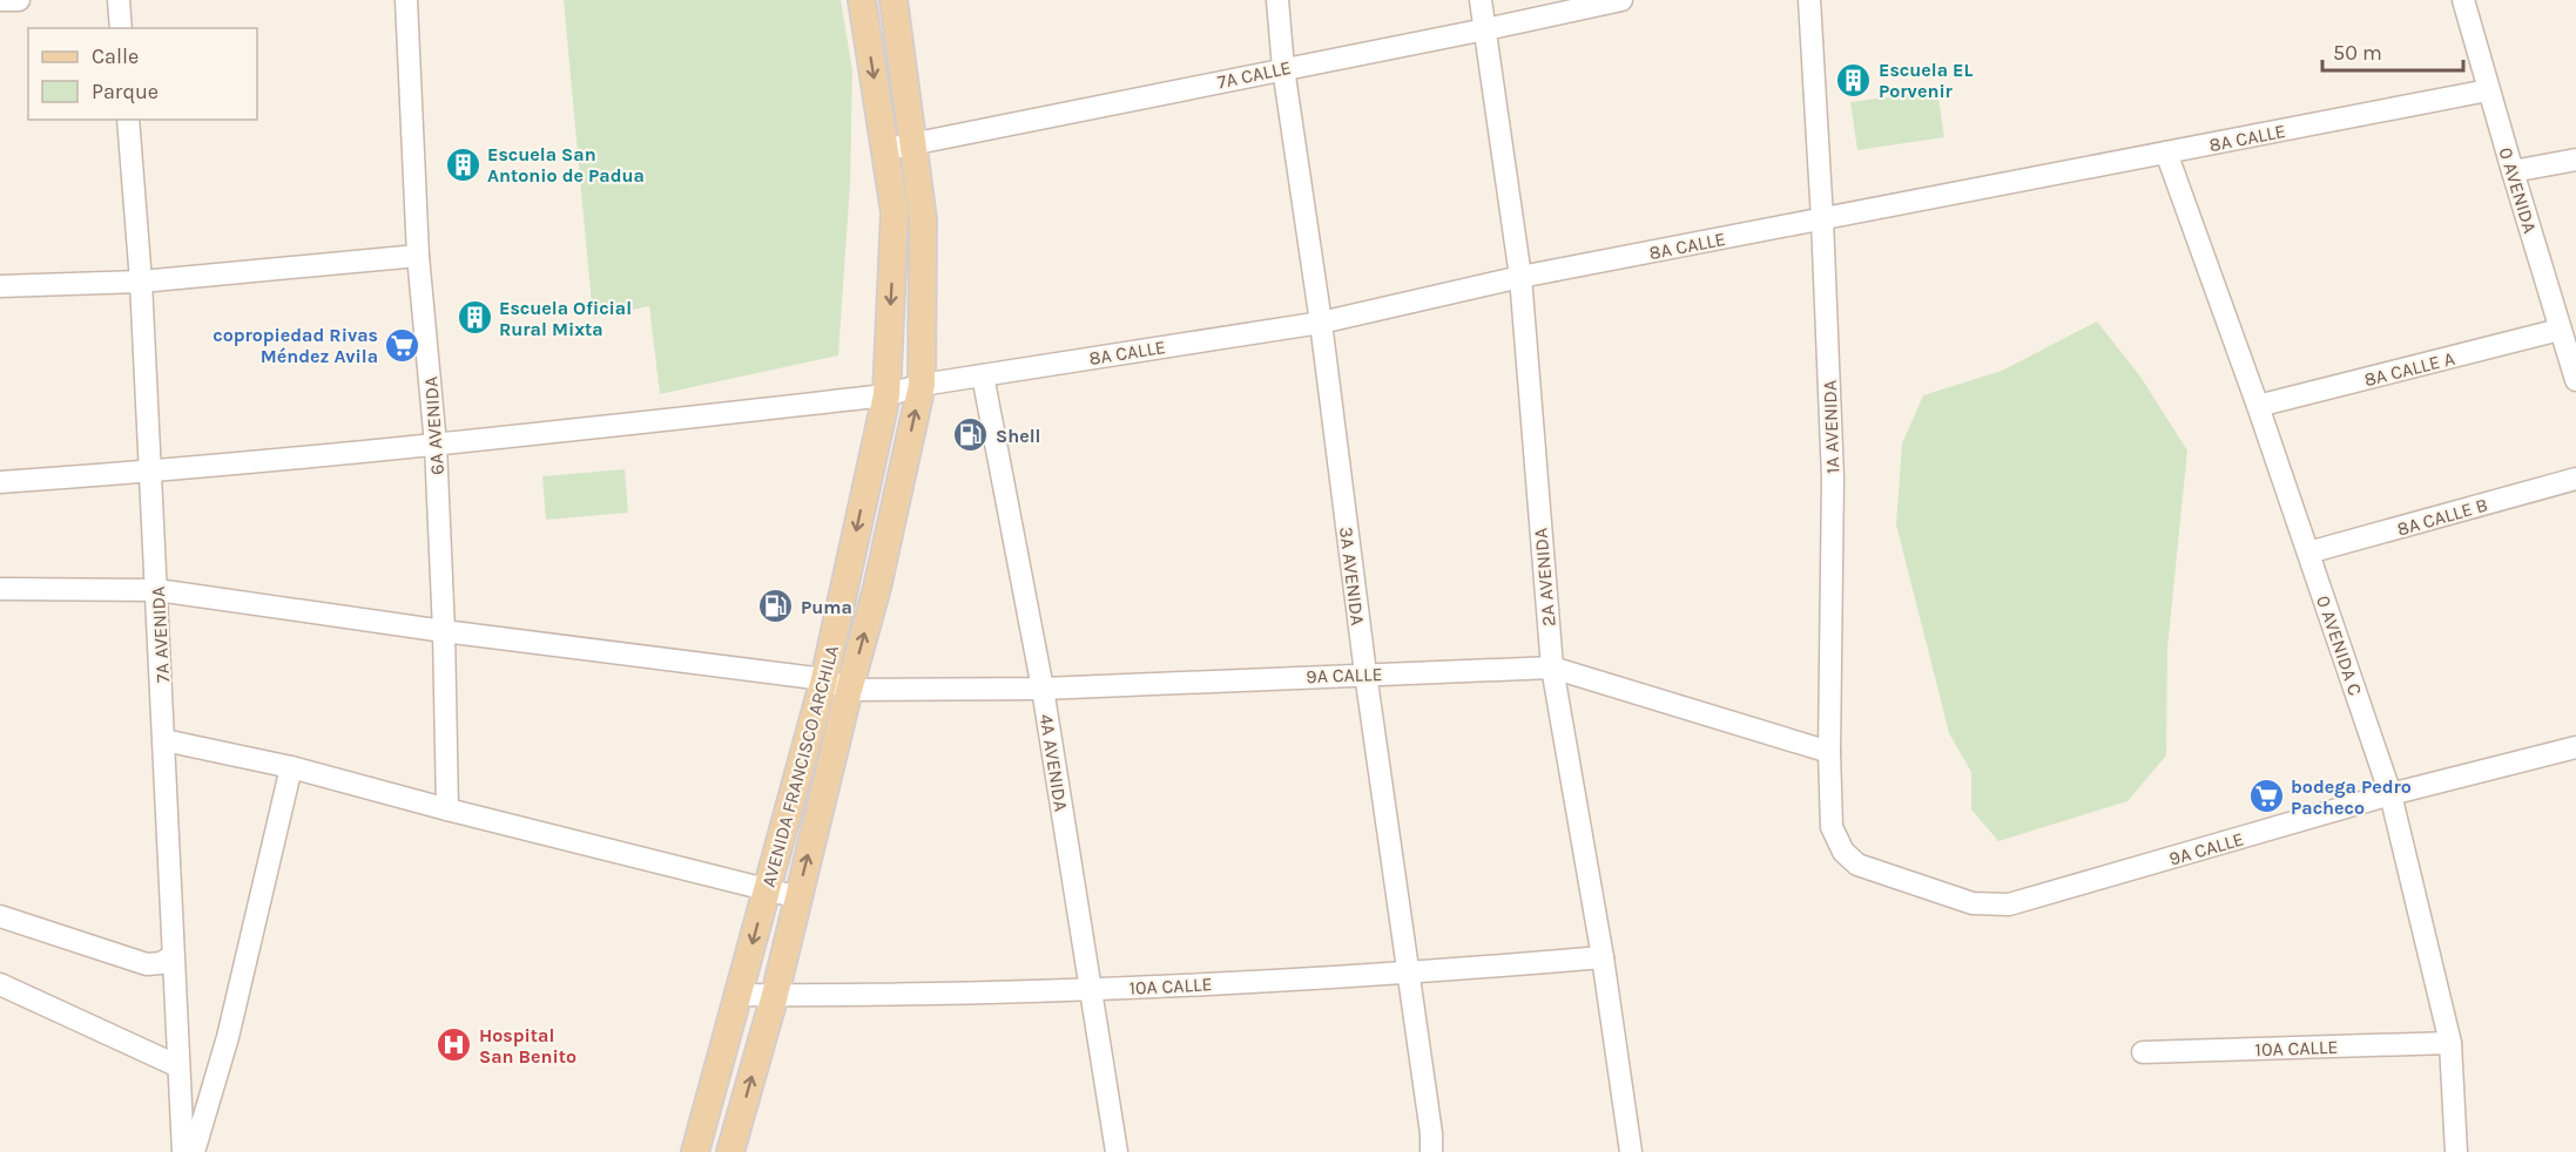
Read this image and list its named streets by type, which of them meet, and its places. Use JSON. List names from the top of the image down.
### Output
{
  "streets": {
    "main road": ["AVENIDA FRANCISCO ARCHILA"],
    "street": [
      "7A CALLE",
      "8A CALLE",
      "0 AVENIDA",
      "8A CALLE A",
      "6A AVENIDA",
      "1A AVENIDA",
      "8A CALLE B",
      "3A AVENIDA",
      "2A AVENIDA",
      "7A AVENIDA",
      "0 AVENIDA C",
      "9A CALLE",
      "4A AVENIDA",
      "10A CALLE"
    ]
  },
  "crossings": [
    ["7A CALLE", "3A AVENIDA"],
    ["7A CALLE", "2A AVENIDA"],
    ["7A CALLE", "AVENIDA FRANCISCO ARCHILA"],
    ["8A CALLE", "0 AVENIDA"],
    ["8A CALLE", "6A AVENIDA"],
    ["8A CALLE", "1A AVENIDA"],
    ["8A CALLE", "3A AVENIDA"],
    ["8A CALLE", "2A AVENIDA"],
    ["8A CALLE", "7A AVENIDA"],
    ["8A CALLE", "0 AVENIDA C"],
    ["8A CALLE", "4A AVENIDA"],
    ["8A CALLE", "AVENIDA FRANCISCO ARCHILA"],
    ["0 AVENIDA", "8A CALLE A"],
    ["8A CALLE A", "0 AVENIDA C"],
    ["1A AVENIDA", "9A CALLE"],
    ["8A CALLE B", "0 AVENIDA C"],
    ["3A AVENIDA", "9A CALLE"],
    ["3A AVENIDA", "10A CALLE"],
    ["2A AVENIDA", "9A CALLE"],
    ["2A AVENIDA", "10A CALLE"],
    ["0 AVENIDA C", "9A CALLE"],
    ["0 AVENIDA C", "10A CALLE"],
    ["9A CALLE", "4A AVENIDA"],
    ["9A CALLE", "AVENIDA FRANCISCO ARCHILA"],
    ["4A AVENIDA", "10A CALLE"],
    ["AVENIDA FRANCISCO ARCHILA", "10A CALLE"]
  ],
  "places": {
    "building": ["Escuela EL Porvenir", "Escuela San Antonio de Padua", "Escuela Oficial Rural Mixta"],
    "supermarket": ["copropiedad Rivas Méndez Avila", "bodega Pedro Pacheco"],
    "fuel station": ["Shell", "Puma"],
    "hospital": ["Hospital San Benito"]
  },
  "legend": ["Calle", "Parque"],
  "scale_bar": "50 m"
}
